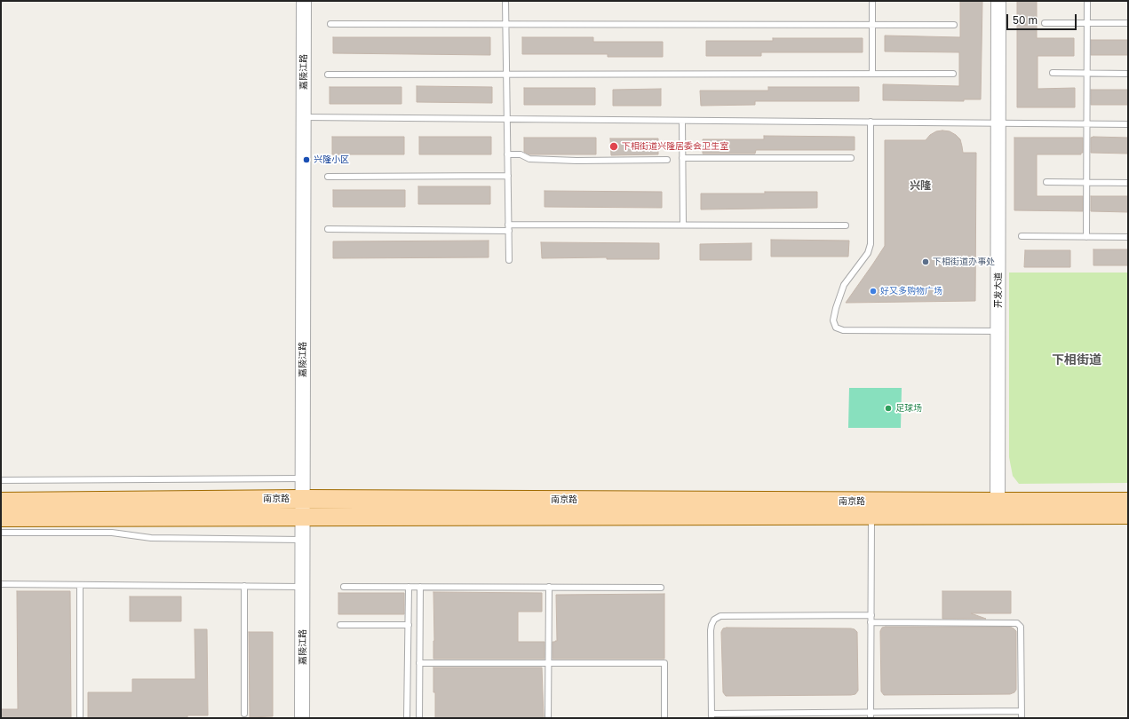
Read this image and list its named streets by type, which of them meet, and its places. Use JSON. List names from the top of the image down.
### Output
{
  "streets": {
    "main road": ["南京路"],
    "street": ["嘉陵江路", "开发大道"]
  },
  "crossings": [
    ["嘉陵江路", "南京路"],
    ["开发大道", "南京路"]
  ],
  "districts": ["兴隆", "下相街道"],
  "places": [
    "下相街道兴隆居委会卫生室",
    "兴隆小区",
    "下相街道办事处",
    "好又多购物广场",
    "足球场"
  ],
  "scale_bar": "50 m"
}
